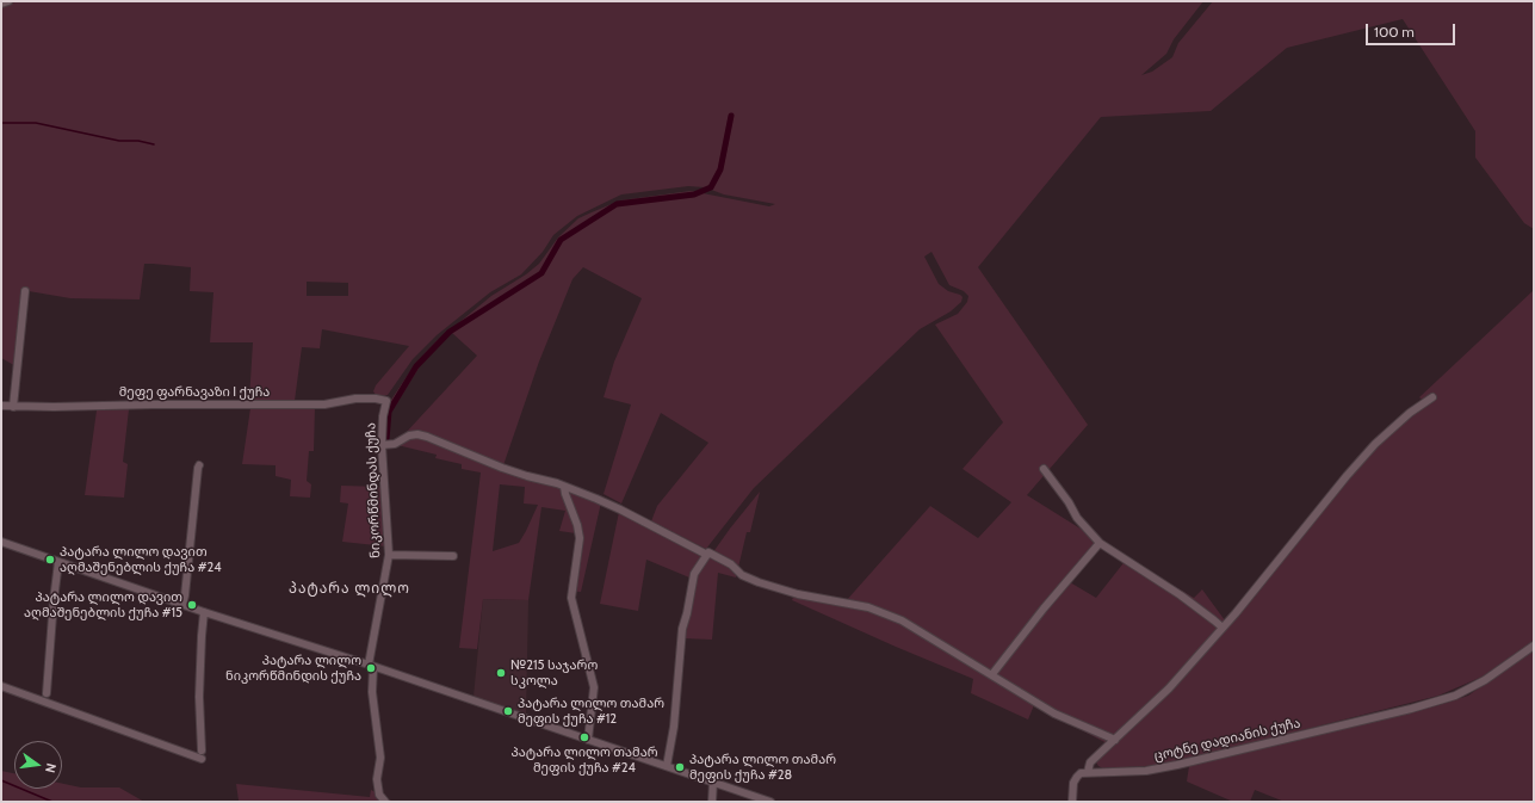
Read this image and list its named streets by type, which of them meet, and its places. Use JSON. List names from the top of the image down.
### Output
{
  "streets": {
    "street": ["მეფე ფარნავაზი I ქუჩა", "ნიკორწმინდას ქუჩა", "ცოტნე დადიანის ქუჩა"]
  },
  "crossings": [
    ["მეფე ფარნავაზი I ქუჩა", "ნიკორწმინდას ქუჩა"]
  ],
  "districts": ["პატარა ლილო"],
  "places": [
    "პატარა ლილო დავით აღმაშენებლის ქუჩა #24",
    "პატარა ლილო დავით აღმაშენებლის ქუჩა #15",
    "პატარა ლილო ნიკორწმინდის ქუჩა",
    "№215 საჯარო სკოლა",
    "პატარა ლილო თამარ მეფის ქუჩა #12",
    "პატარა ლილო თამარ მეფის ქუჩა #24",
    "პატარა ლილო თამარ მეფის ქუჩა #28"
  ],
  "scale_bar": "100 m",
  "north": "right"
}
